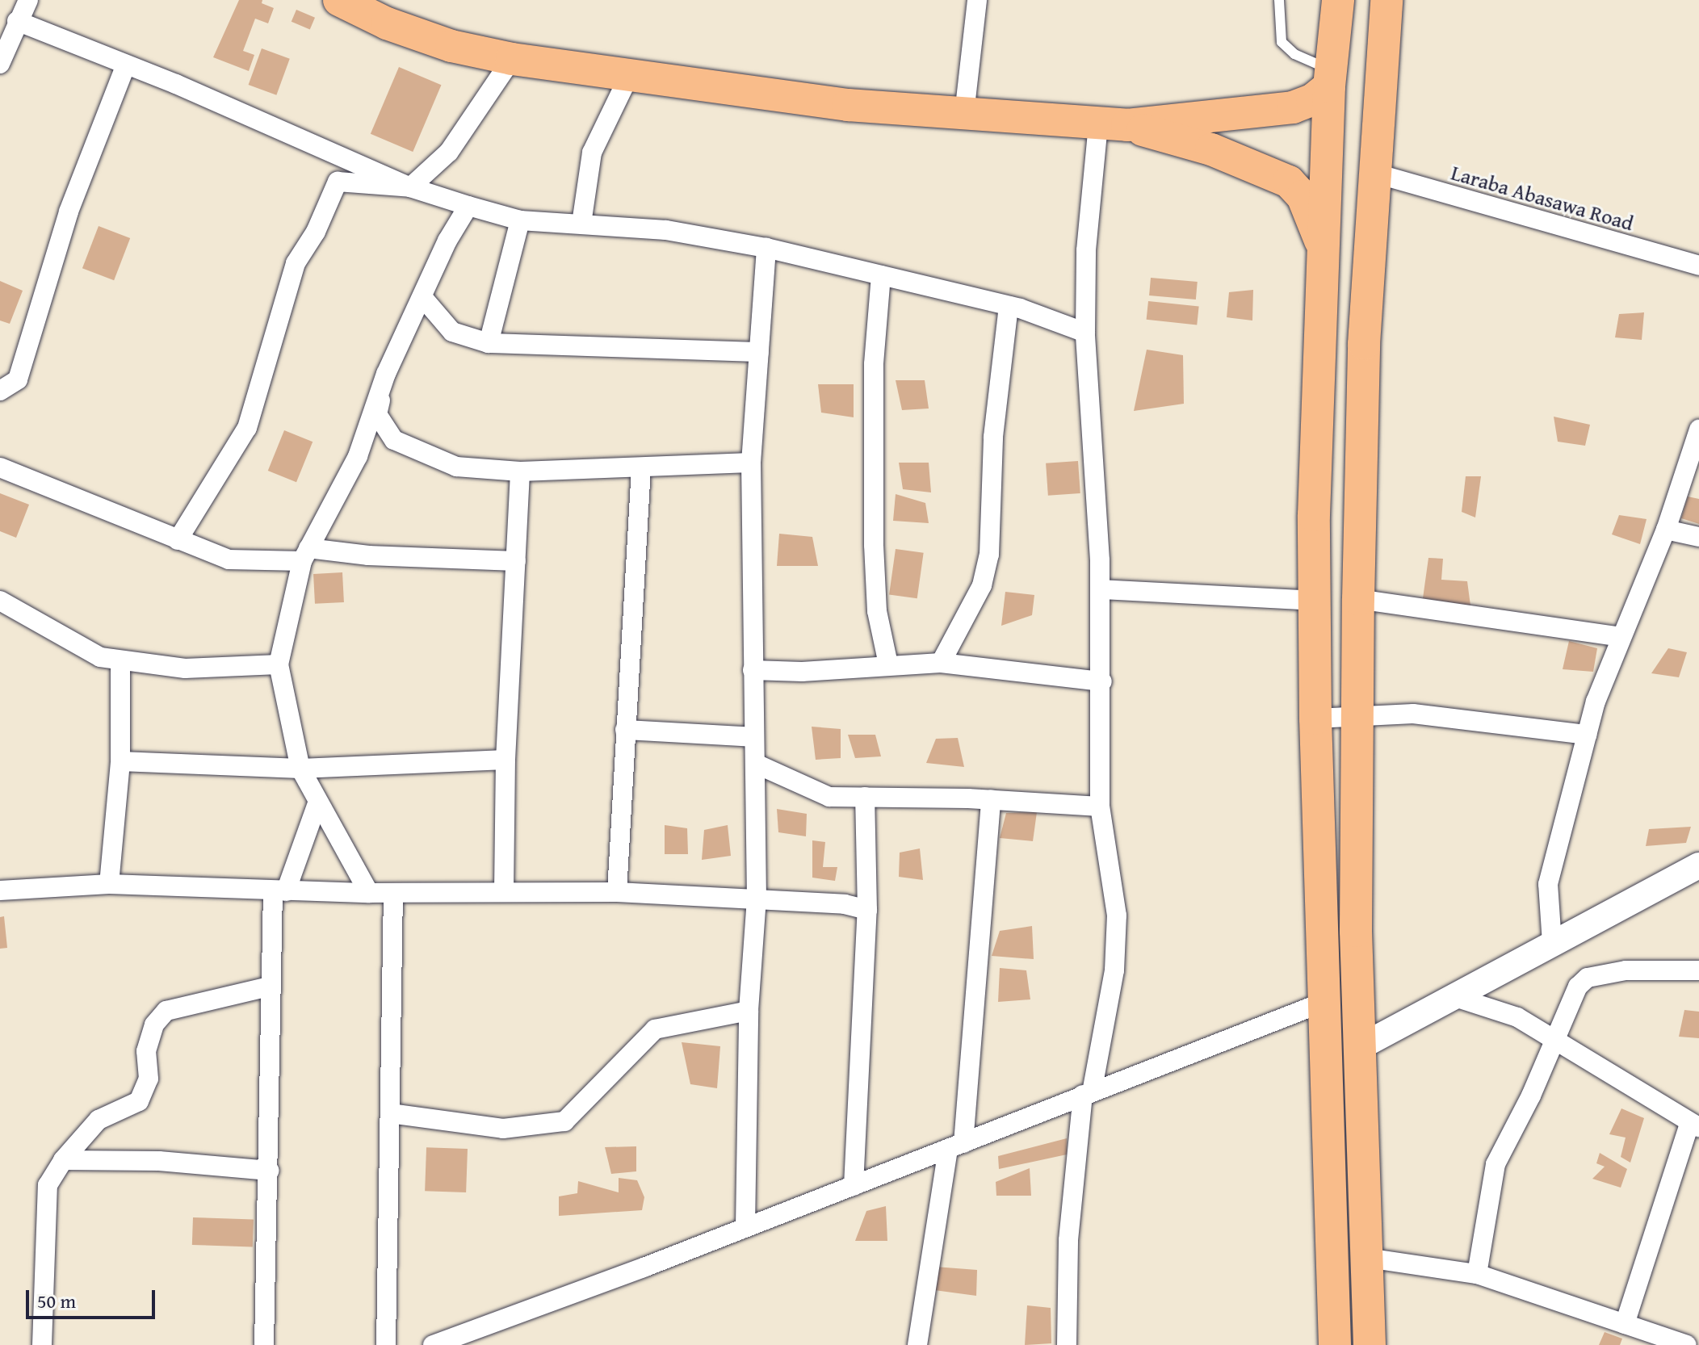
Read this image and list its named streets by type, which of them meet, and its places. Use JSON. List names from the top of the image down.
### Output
{
  "streets": {
    "street": ["Laraba Abasawa Road"]
  },
  "scale_bar": "50 m"
}
